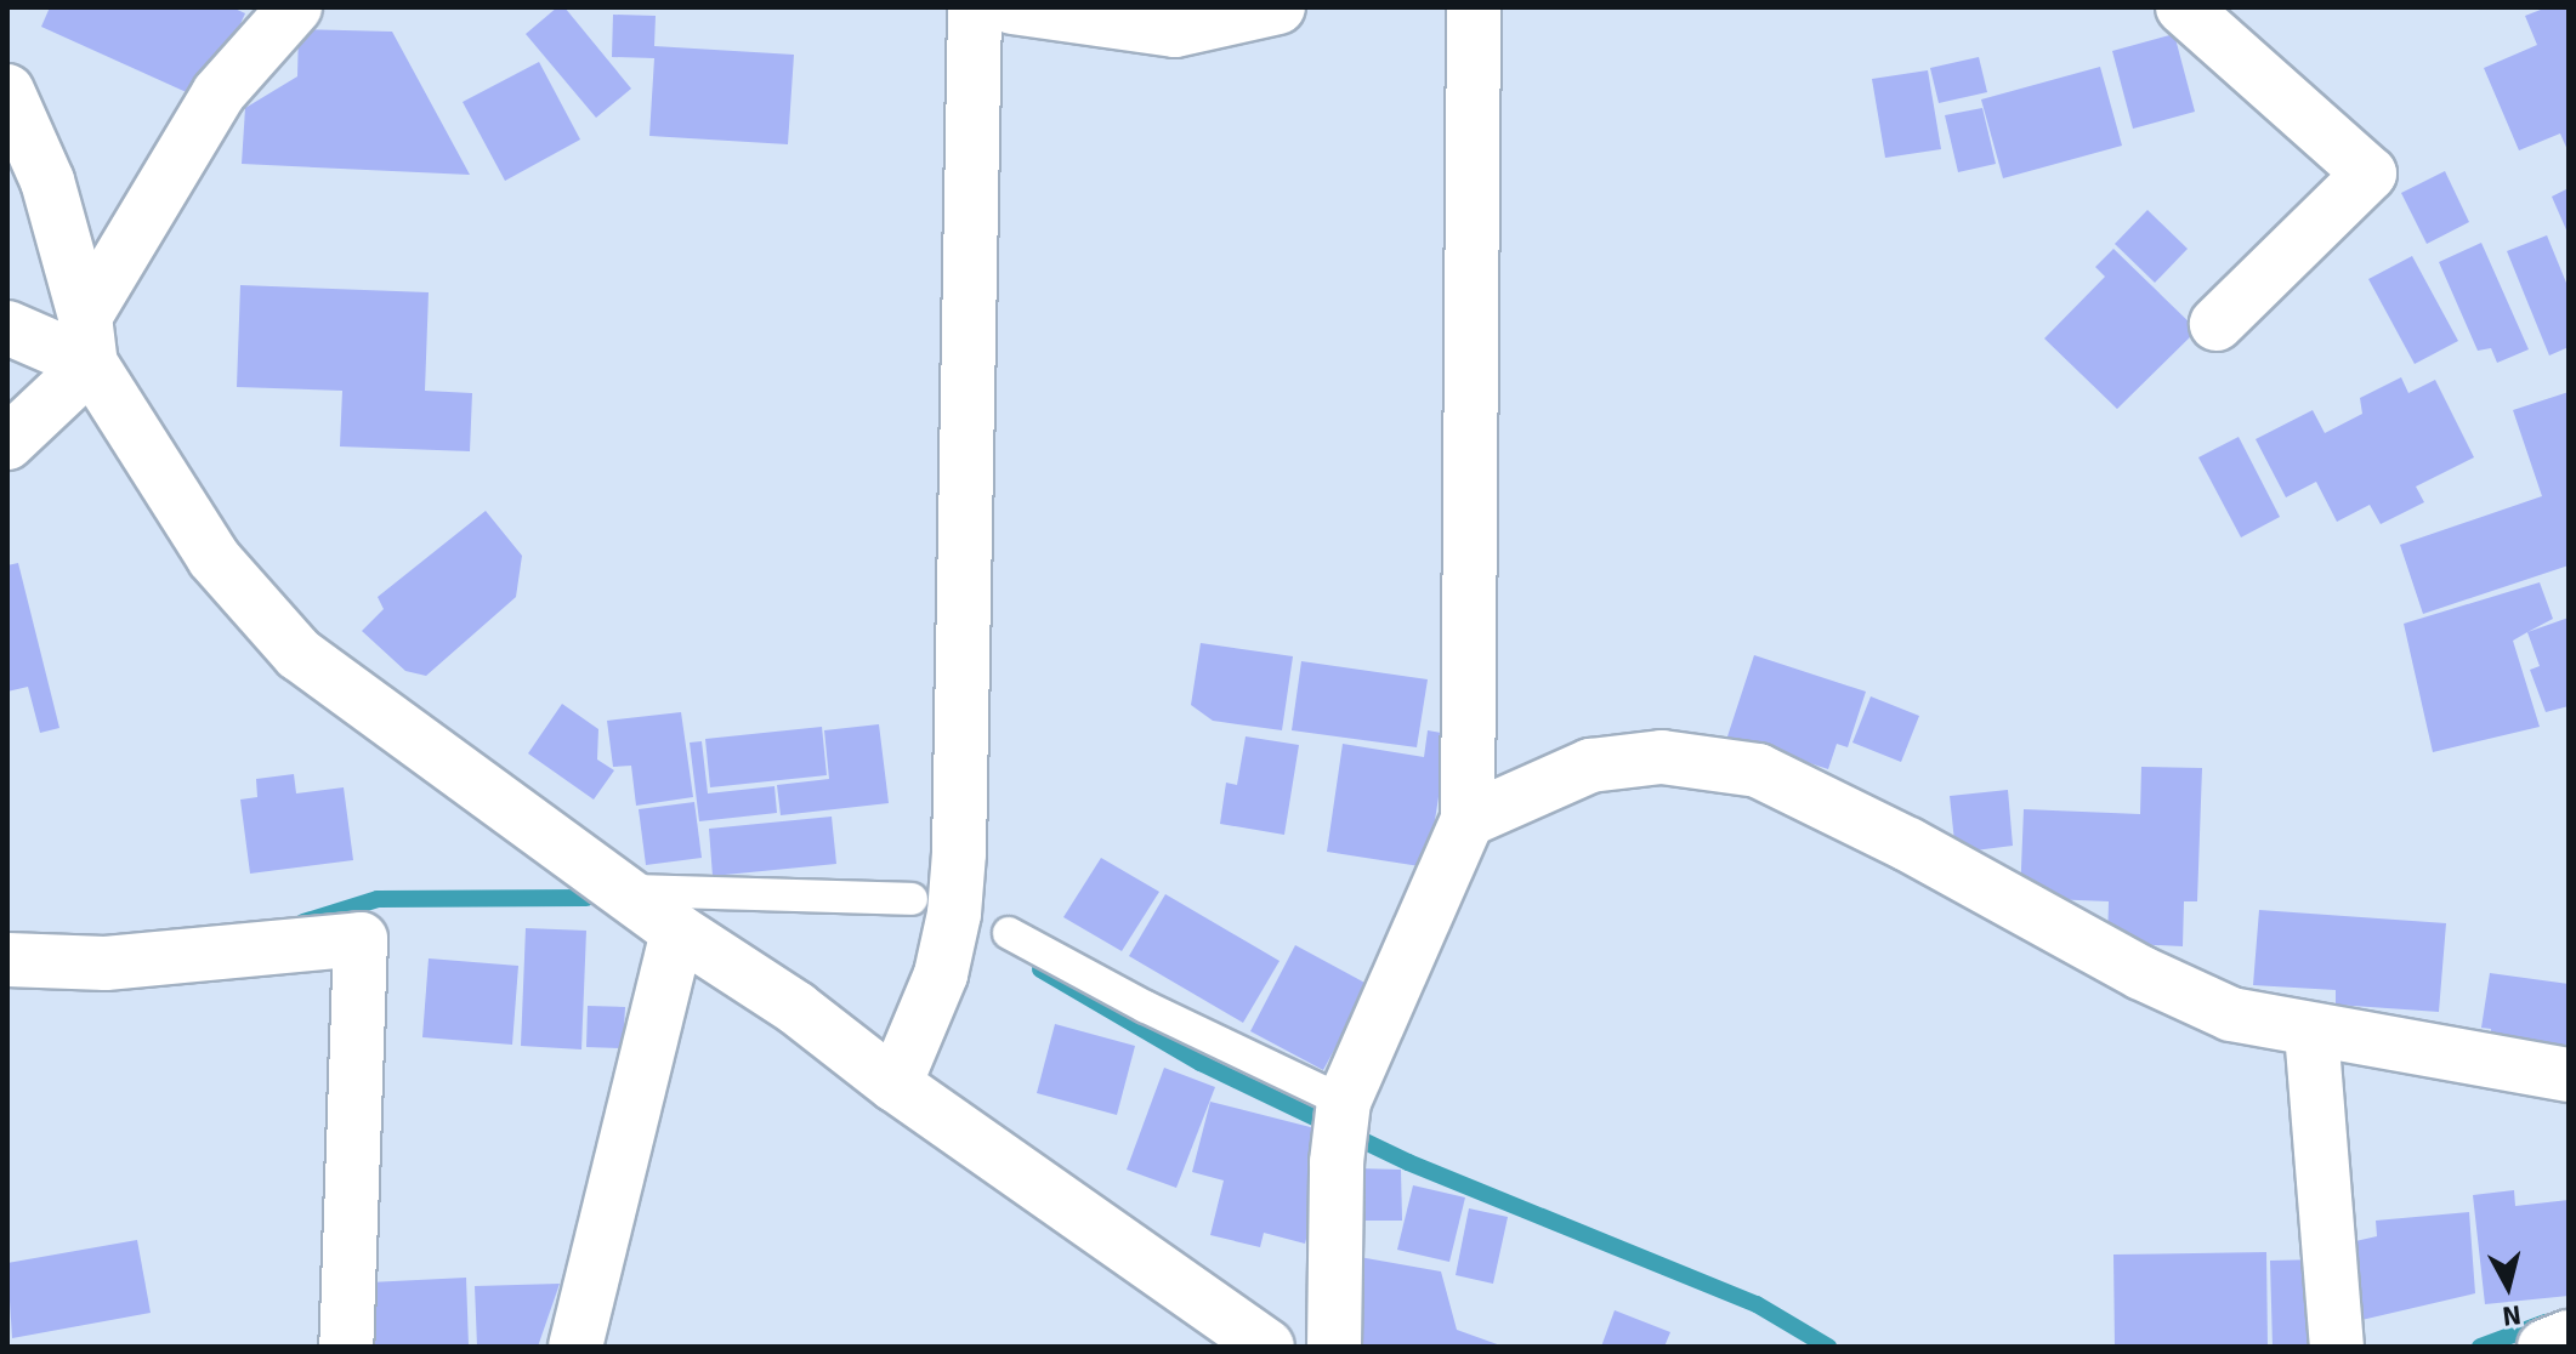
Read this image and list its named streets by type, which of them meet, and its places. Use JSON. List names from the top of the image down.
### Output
{
  "north": "bottom"
}
